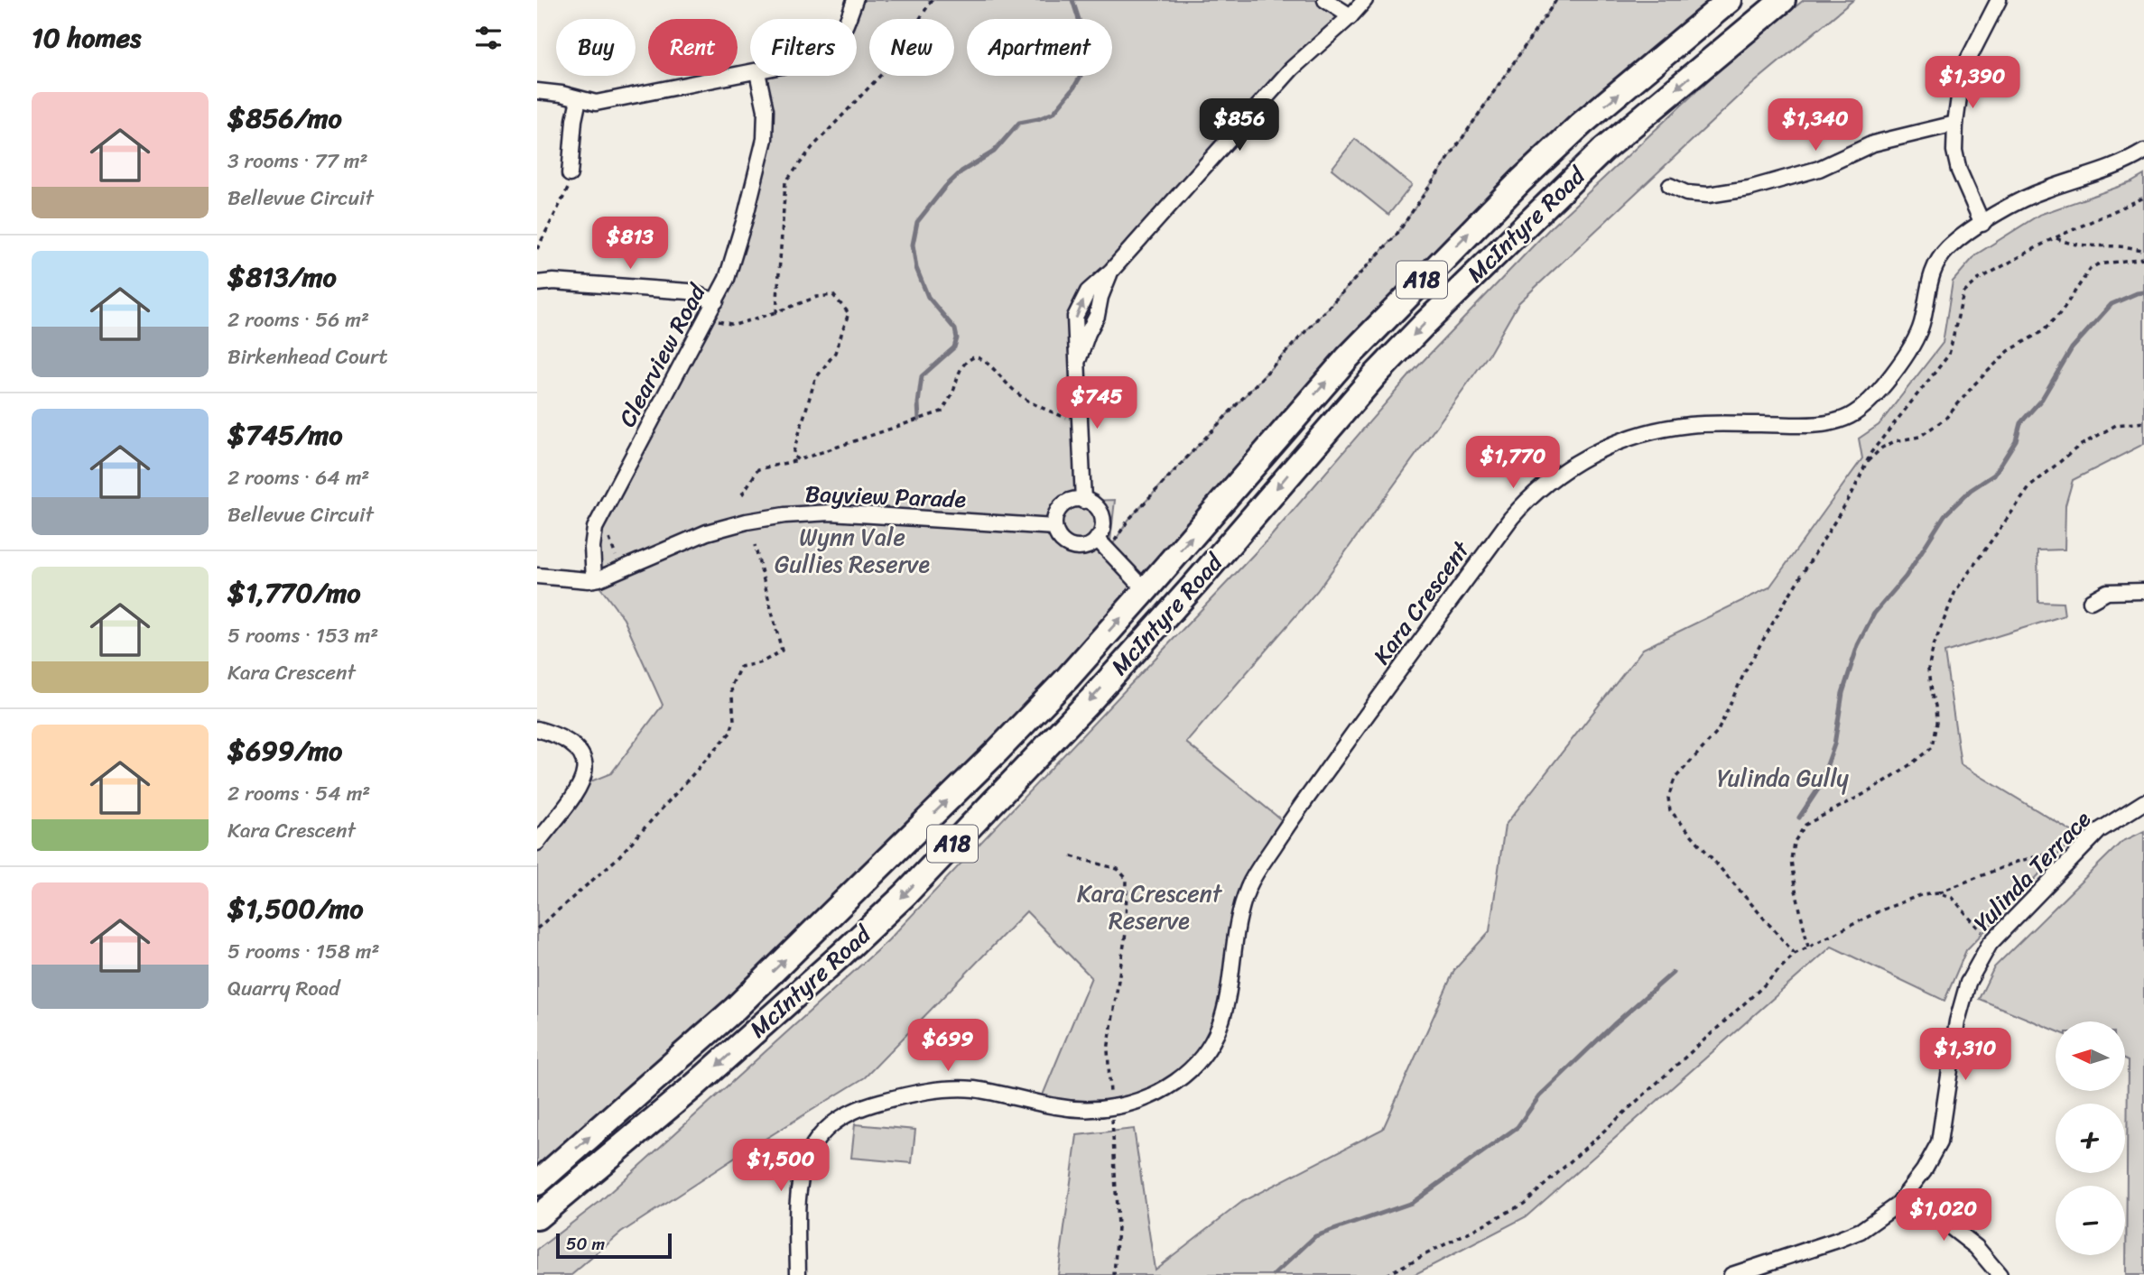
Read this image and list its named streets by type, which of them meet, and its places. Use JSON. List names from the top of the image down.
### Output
{
  "streets": {
    "main road": ["McIntyre Road", "A18"],
    "street": [
      "Clearview Road",
      "Bayview Parade",
      "Kara Crescent",
      "Yulinda Terrace"
    ]
  },
  "crossings": [
    ["Clearview Road", "Bayview Parade"]
  ],
  "parks": ["Wynn Vale Gullies Reserve", "Yulinda Gully", "Kara Crescent Reserve"],
  "scale_bar": "50 m",
  "north": "left",
  "page": {
    "heading": "10 homes",
    "chip": [
      "Buy",
      "Rent",
      "Filters",
      "New",
      "Apartment"
    ],
    "price": [
      "$1,390",
      "$856",
      "$1,340",
      "$813",
      "$745",
      "$1,770",
      "$699",
      "$1,310",
      "$1,500",
      "$1,020"
    ],
    "list": [
      {
        "name": "$856/mo",
        "note": "3 rooms · 77 m² · Bellevue Circuit"
      },
      {
        "name": "$813/mo",
        "note": "2 rooms · 56 m² · Birkenhead Court"
      },
      {
        "name": "$745/mo",
        "note": "2 rooms · 64 m² · Bellevue Circuit"
      },
      {
        "name": "$1,770/mo",
        "note": "5 rooms · 153 m² · Kara Crescent"
      },
      {
        "name": "$699/mo",
        "note": "2 rooms · 54 m² · Kara Crescent"
      },
      {
        "name": "$1,500/mo",
        "note": "5 rooms · 158 m² · Quarry Road"
      }
    ],
    "map_buttons": ["+", "−"],
    "scale": "50 m"
  }
}
